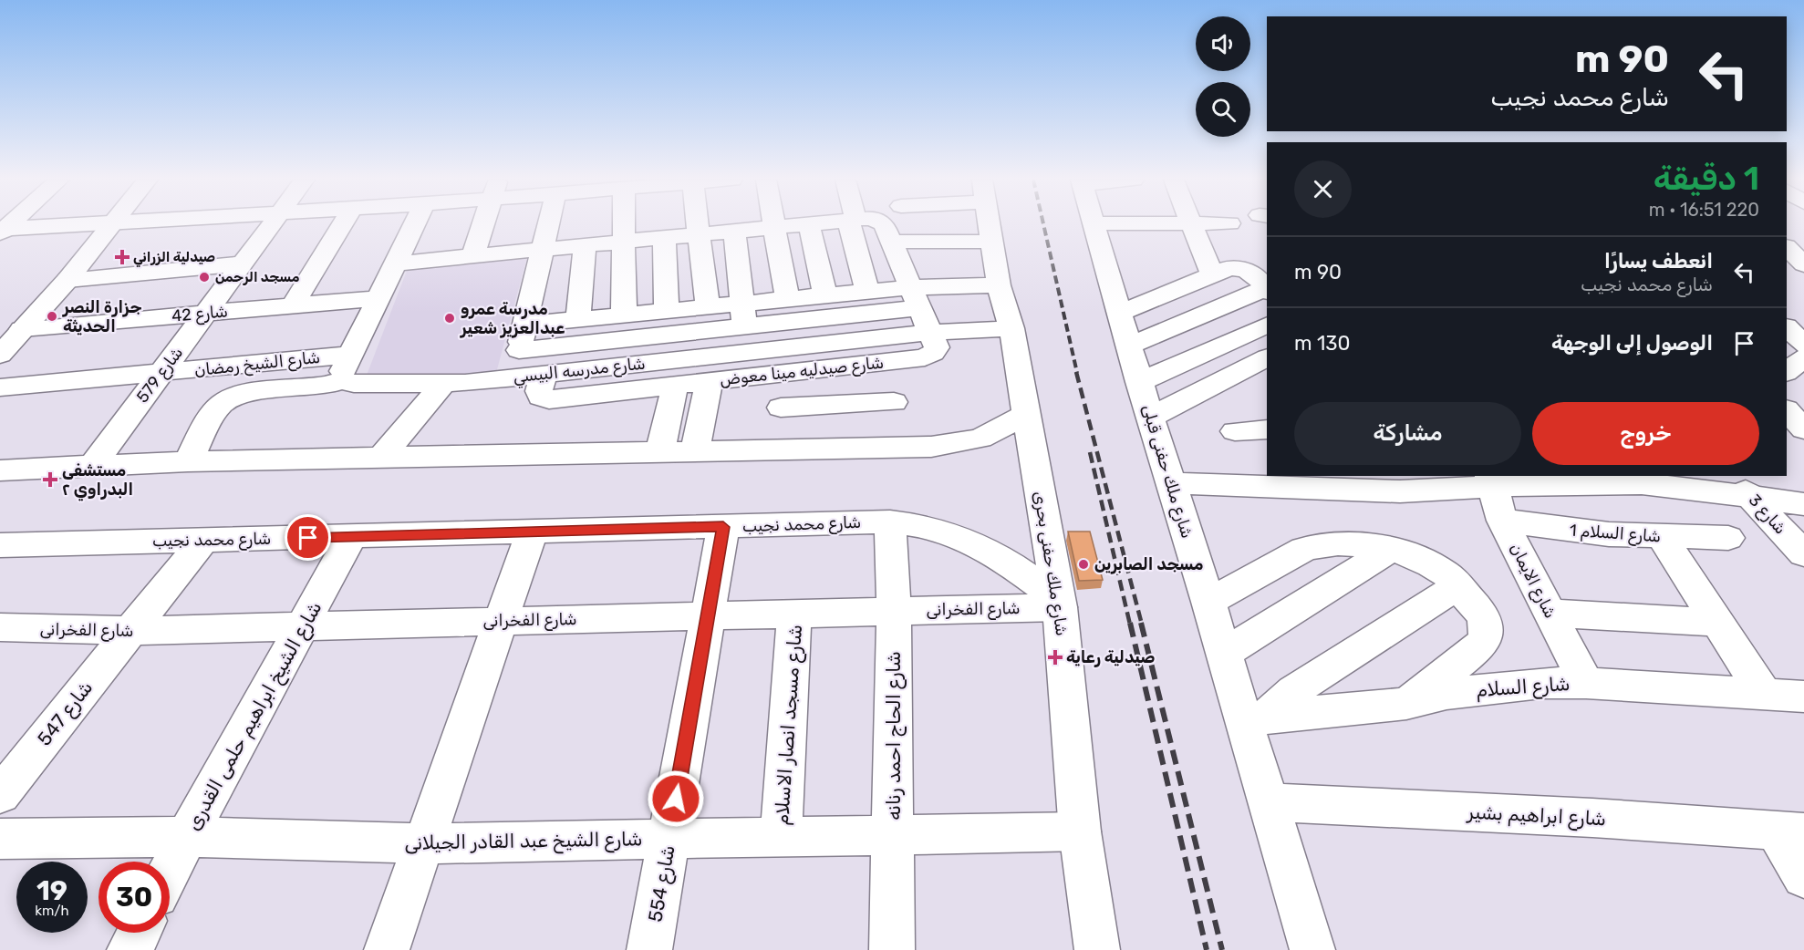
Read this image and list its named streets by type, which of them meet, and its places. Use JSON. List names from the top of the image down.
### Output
{
  "streets": {
    "street": [
      "شارع 42",
      "شارع الشيخ رمضان",
      "شارع مدرسه البيسي",
      "شارع صيدليه مينا معوض",
      "شارع 579",
      "شارع ملك حفنى قبلى",
      "شارع 3",
      "شارع محمد نجيب",
      "شارع السلام 1",
      "شارع ملك حفنى بحرى",
      "شارع الايمان",
      "شارع الفخرانى",
      "شارع السلام",
      "شارع 547",
      "شارع الشيخ ابراهيم حلمى القدرى",
      "شارع مسجد انصار الاسلام",
      "شارع الحاج احمد رنانه",
      "شارع ابراهيم بشير",
      "شارع الشيخ عبد القادر الجيلانى",
      "شارع 554"
    ]
  },
  "crossings": [
    ["شارع 42", "شارع 579"],
    ["شارع الشيخ رمضان", "شارع 579"],
    ["شارع مدرسه البيسي", "شارع صيدليه مينا معوض"],
    ["شارع مدرسه البيسي", "شارع ملك حفنى بحرى"],
    ["شارع ملك حفنى قبلى", "شارع السلام"],
    ["شارع ملك حفنى قبلى", "شارع ابراهيم بشير"],
    ["شارع محمد نجيب", "شارع ملك حفنى بحرى"],
    ["شارع محمد نجيب", "شارع الفخرانى"],
    ["شارع محمد نجيب", "شارع 547"],
    ["شارع محمد نجيب", "شارع الشيخ ابراهيم حلمى القدرى"],
    ["شارع محمد نجيب", "شارع الحاج احمد رنانه"],
    ["شارع محمد نجيب", "شارع 554"],
    ["شارع السلام 1", "شارع الايمان"],
    ["شارع ملك حفنى بحرى", "شارع الفخرانى"],
    ["شارع ملك حفنى بحرى", "شارع الشيخ عبد القادر الجيلانى"],
    ["شارع الايمان", "شارع السلام"],
    ["شارع الفخرانى", "شارع 547"],
    ["شارع الفخرانى", "شارع الشيخ ابراهيم حلمى القدرى"],
    ["شارع الفخرانى", "شارع مسجد انصار الاسلام"],
    ["شارع الفخرانى", "شارع الحاج احمد رنانه"],
    ["شارع الفخرانى", "شارع 554"],
    ["شارع الشيخ ابراهيم حلمى القدرى", "شارع الشيخ عبد القادر الجيلانى"],
    ["شارع مسجد انصار الاسلام", "شارع الشيخ عبد القادر الجيلانى"],
    ["شارع الحاج احمد رنانه", "شارع الشيخ عبد القادر الجيلانى"],
    ["شارع الشيخ عبد القادر الجيلانى", "شارع 554"]
  ],
  "places": {
    "health": ["صيدلية الزراني", "مستشفى البدراوي ٢", "صيدلية رعاية"],
    "other": [
      "مسجد الرحمن",
      "جزارة النصر الحديثة",
      "مدرسة عمرو عبدالعزيز شعير",
      "مسجد الصابرين"
    ]
  },
  "page": {
    "turn": ["90 m", "شارع محمد نجيب"],
    "heading": ["1 دقيقة", "220 m · 16:51"],
    "list": [
      {
        "name": "انعطف يسارًا",
        "note": "شارع محمد نجيب",
        "value": "90 m"
      },
      {
        "name": "الوصول إلى الوجهة",
        "value": "130 m"
      }
    ],
    "buttons": ["خروج", "مشاركة"],
    "speed": "19 km/h",
    "limit": "30"
  }
}
